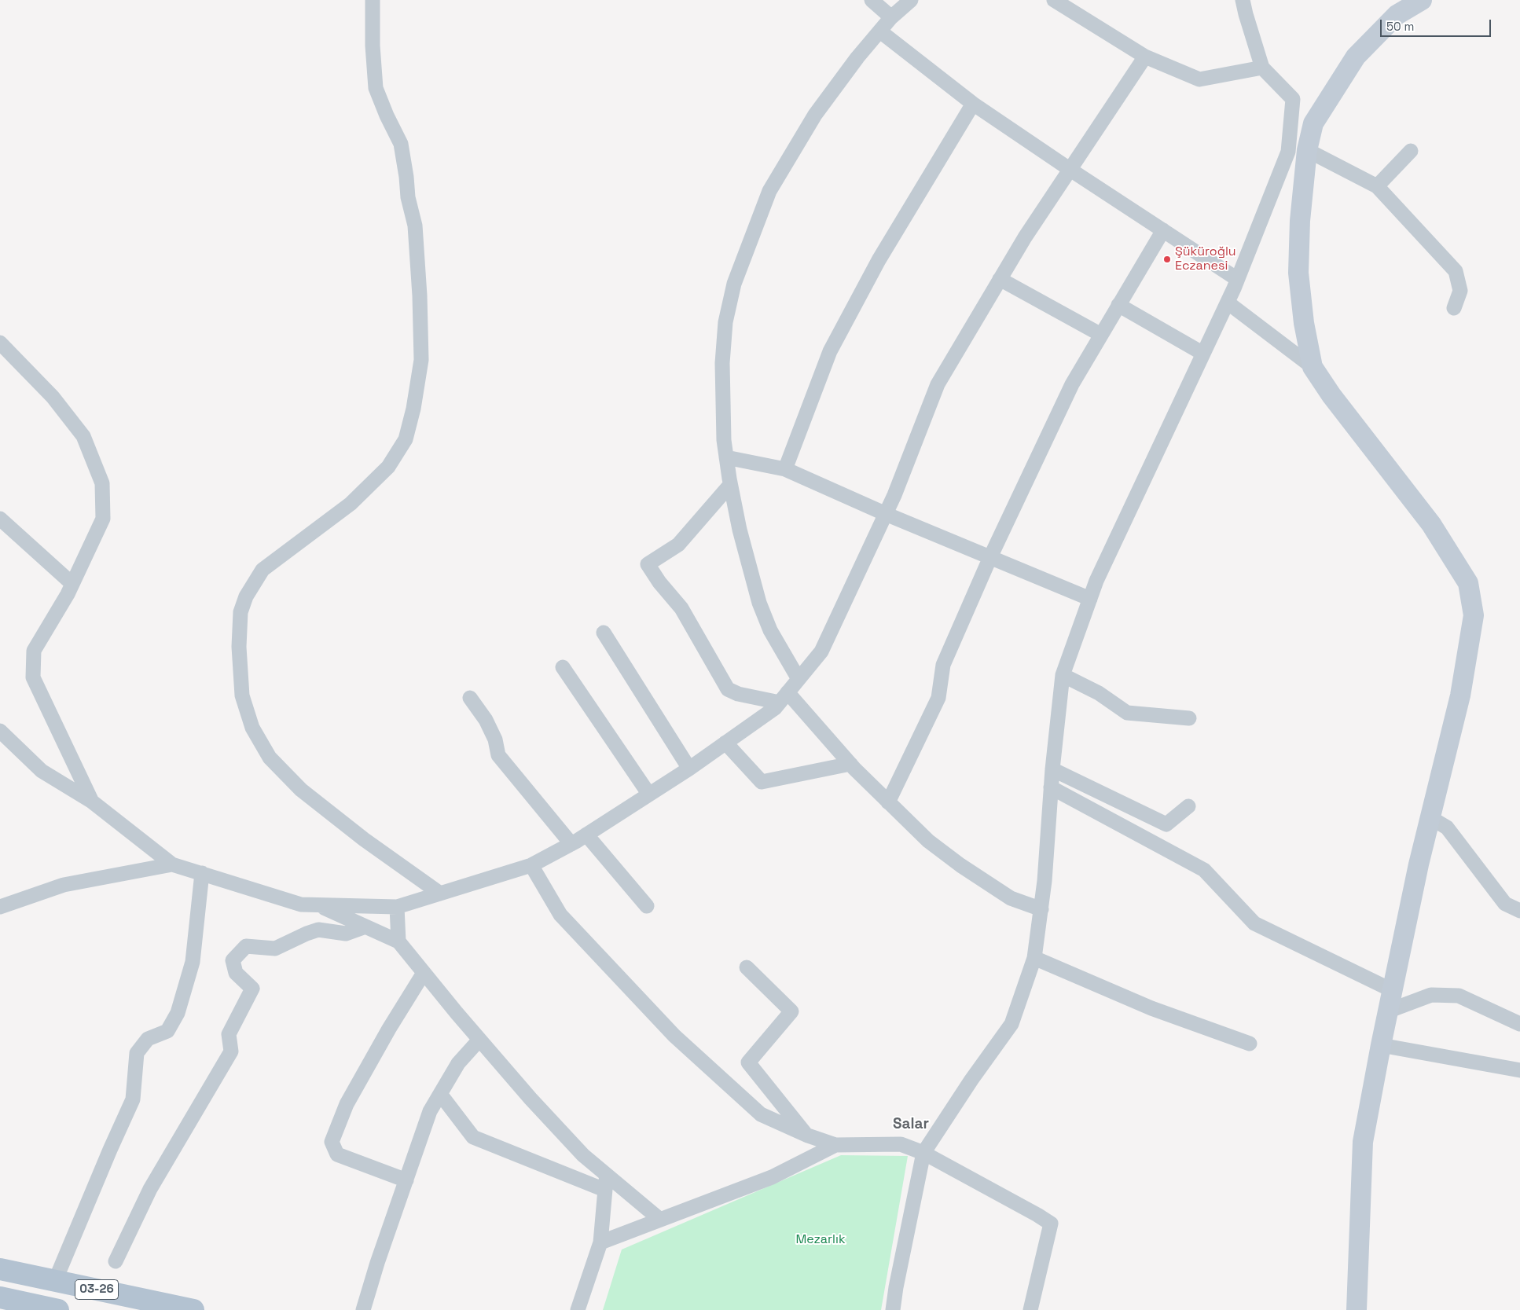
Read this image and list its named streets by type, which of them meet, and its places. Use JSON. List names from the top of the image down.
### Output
{
  "streets": {
    "main road": ["03-26"]
  },
  "districts": ["Salar"],
  "parks": ["Mezarlık"],
  "places": ["Şüküroğlu Eczanesi"],
  "scale_bar": "50 m"
}
